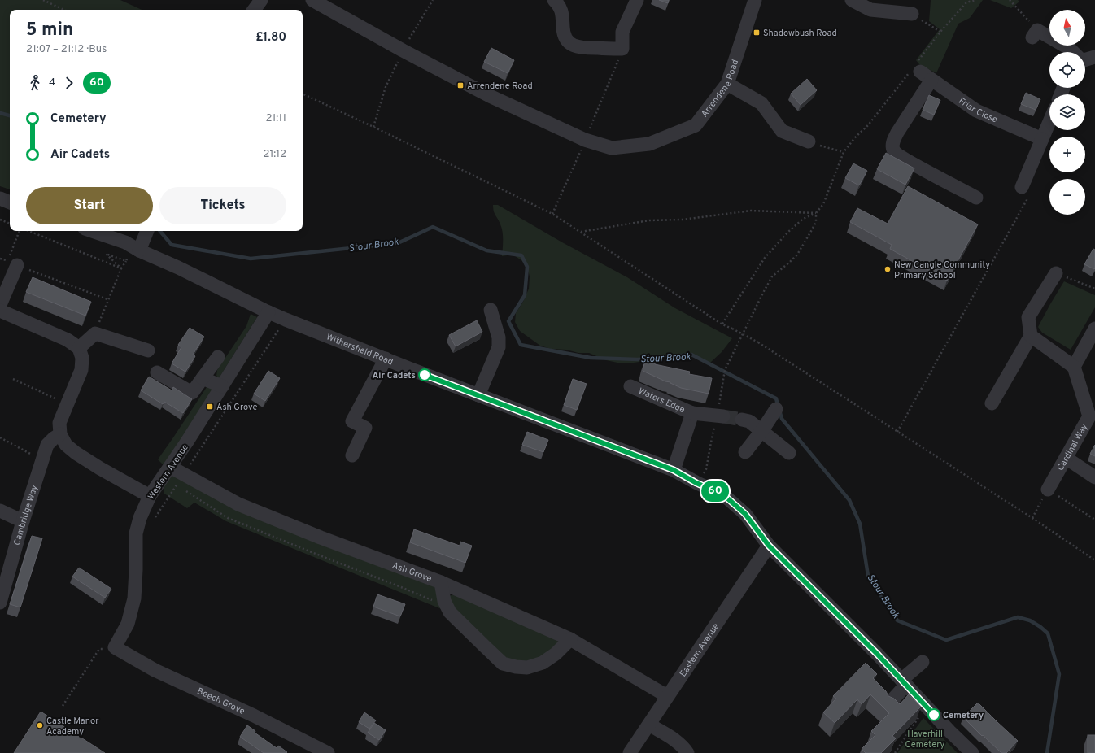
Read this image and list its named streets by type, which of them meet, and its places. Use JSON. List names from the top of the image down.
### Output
{
  "streets": {
    "street": [
      "Arrendene Road",
      "Friar Close",
      "Withersfield Road",
      "Waters Edge",
      "Cardinal Way",
      "Western Avenue",
      "Cambridge Way",
      "Ash Grove",
      "Eastern Avenue",
      "Beech Grove"
    ]
  },
  "crossings": [
    ["Withersfield Road", "Waters Edge"],
    ["Withersfield Road", "Western Avenue"],
    ["Withersfield Road", "Eastern Avenue"],
    ["Western Avenue", "Ash Grove"],
    ["Western Avenue", "Beech Grove"],
    ["Ash Grove", "Eastern Avenue"]
  ],
  "water": ["Stour Brook"],
  "parks": ["Haverhill Cemetery"],
  "places": {
    "transit": ["Shadowbush Road", "Arrendene Road", "Ash Grove"],
    "other": [
      "New Cangle Community Primary School",
      "Air Cadets",
      "Cemetery",
      "Castle Manor Academy"
    ]
  },
  "lines": ["bus line 60"],
  "north": "top",
  "page": {
    "on_map": "60",
    "map_buttons": ["+", "−"],
    "heading": ["5 min", "21:07 – 21:12 · Bus", "£1.80"],
    "legs": ["4", "60"],
    "list": [
      {
        "name": "Cemetery",
        "value": "21:11"
      },
      {
        "name": "Air Cadets",
        "value": "21:12"
      }
    ],
    "buttons": ["Start", "Tickets"]
  }
}
